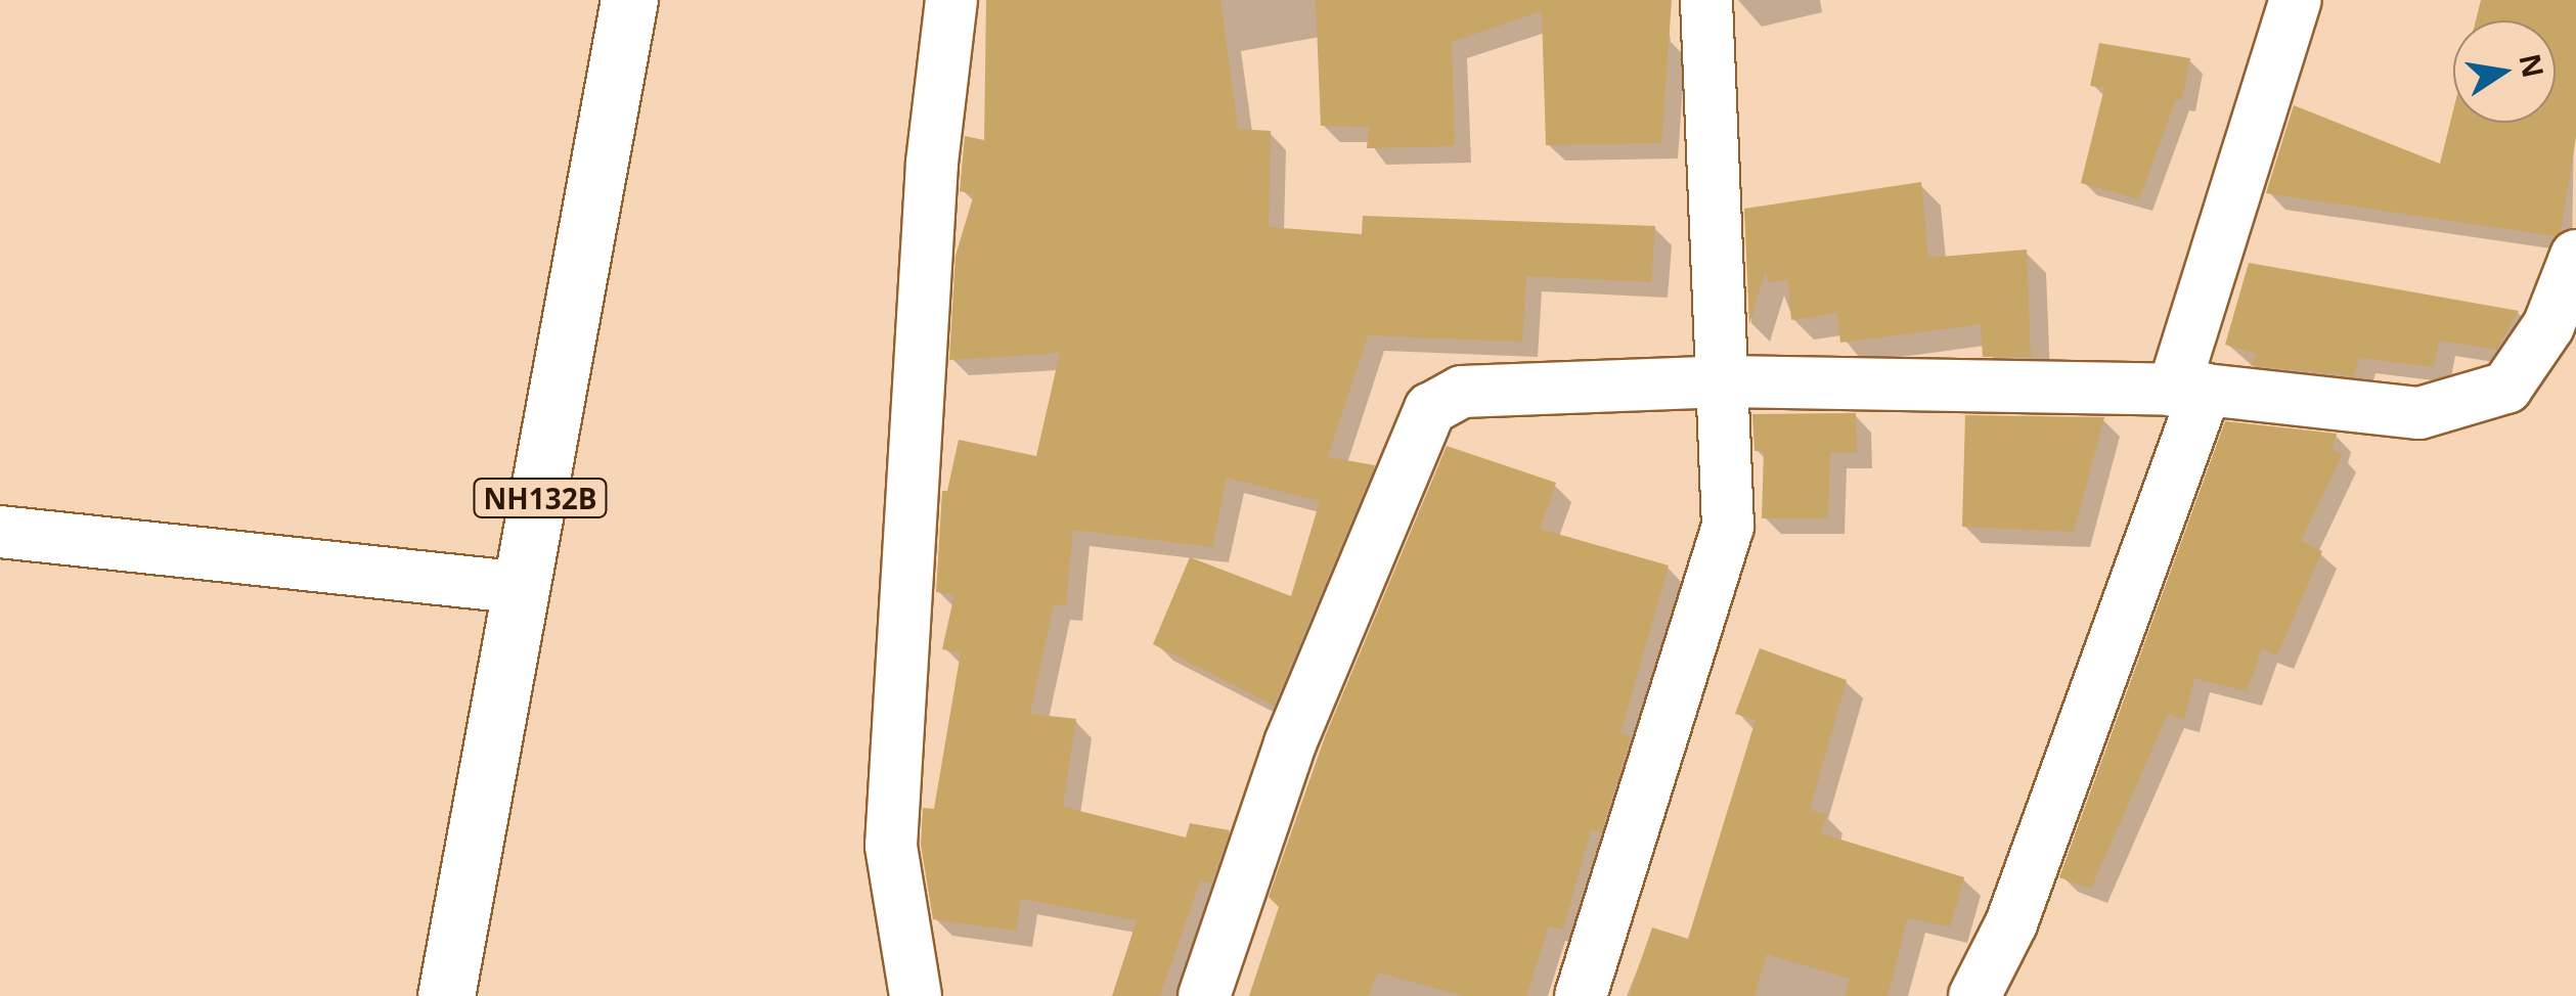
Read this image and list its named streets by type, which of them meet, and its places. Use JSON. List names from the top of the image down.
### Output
{
  "streets": {
    "highway": ["NH132B"]
  },
  "north": "right"
}
